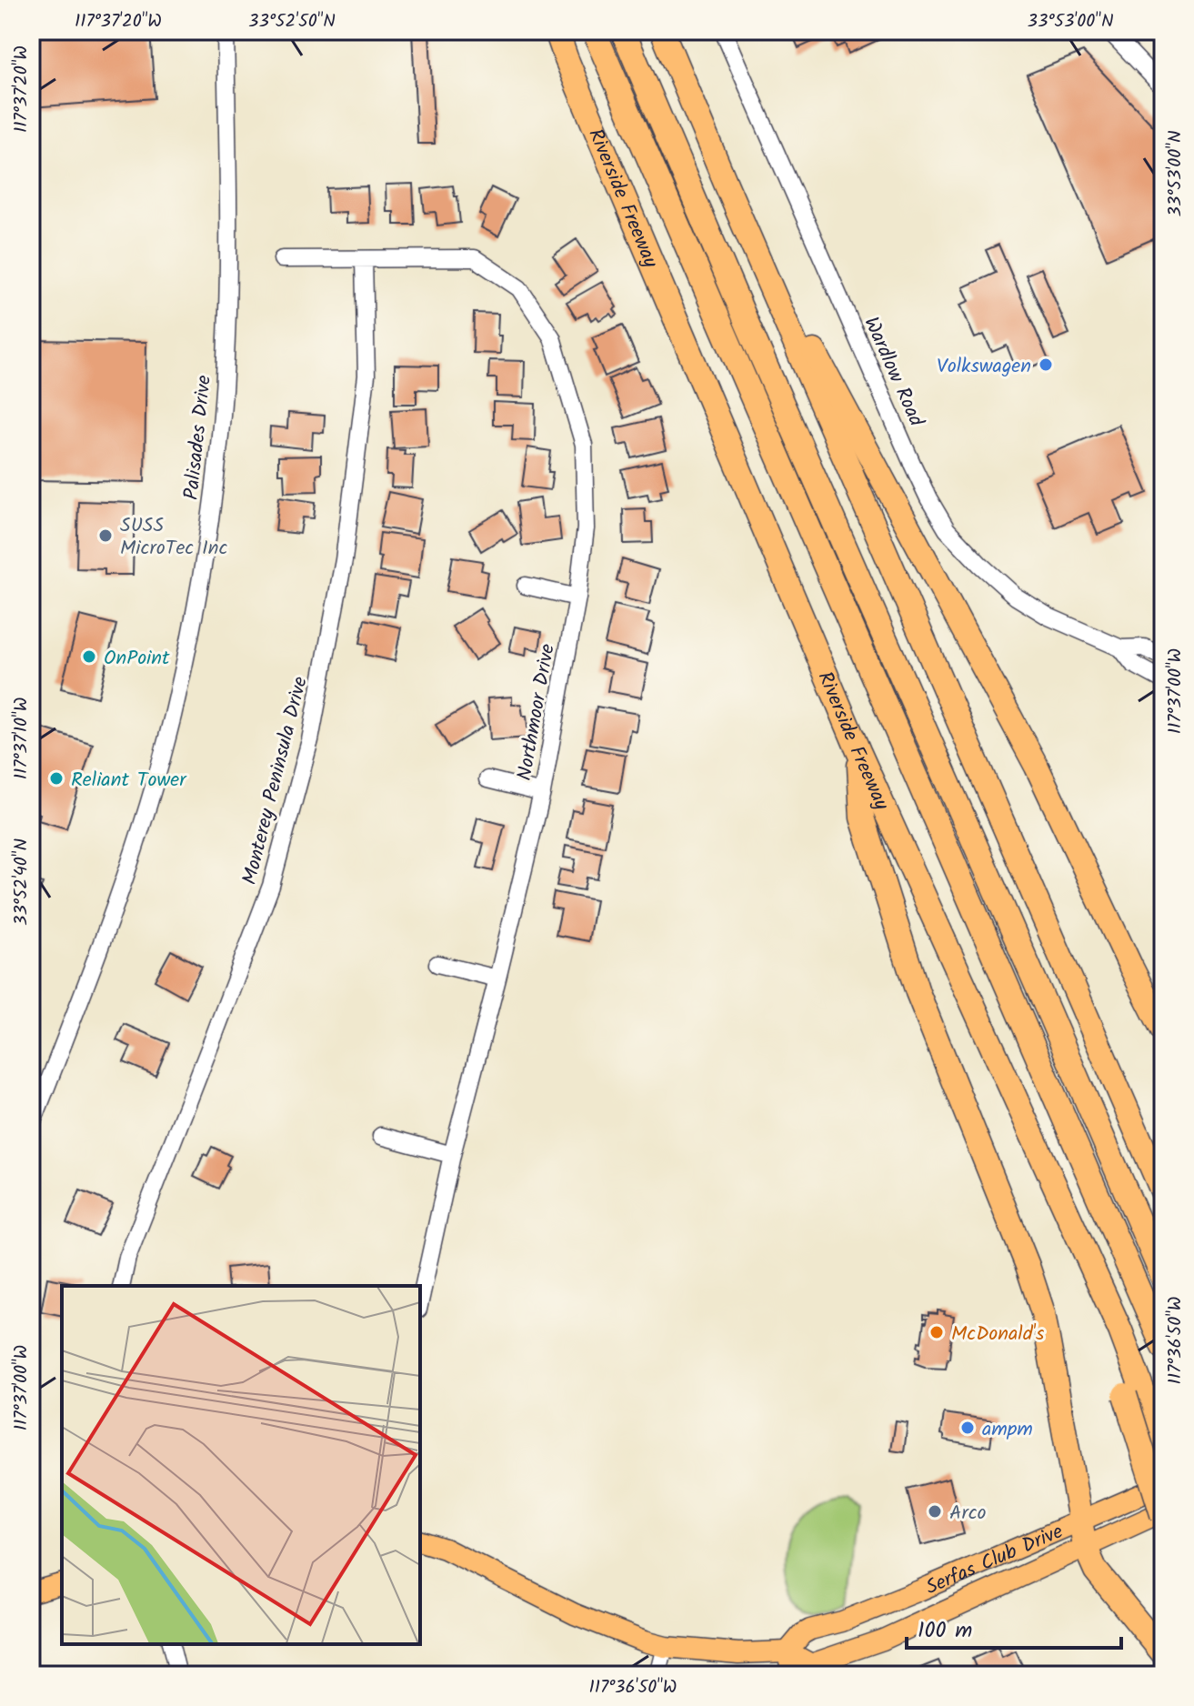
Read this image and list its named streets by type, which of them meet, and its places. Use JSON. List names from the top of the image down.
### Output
{
  "streets": {
    "highway": ["Riverside Freeway"],
    "main road": ["Serfas Club Drive"],
    "street": [
      "Wardlow Road",
      "Palisades Drive",
      "Northmoor Drive",
      "Monterey Peninsula Drive"
    ]
  },
  "crossings": [
    ["Northmoor Drive", "Monterey Peninsula Drive"]
  ],
  "places": [
    "Volkswagen",
    "SUSS MicroTec Inc",
    "OnPoint",
    "Reliant Tower",
    "McDonald's",
    "ampm",
    "Arco"
  ],
  "scale_bar": "100 m",
  "coordinates": [
    "117°37'20\"W",
    "33°52'50\"N",
    "33°53'00\"N",
    "117°37'00\"W",
    "117°37'10\"W",
    "33°52'40\"N",
    "117°36'50\"W"
  ]
}
